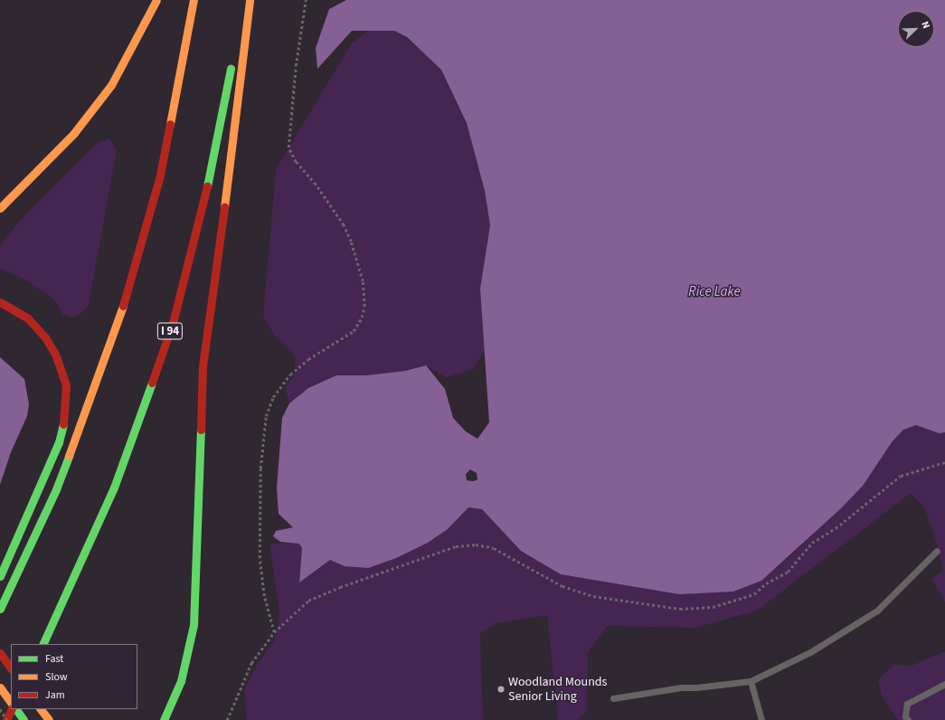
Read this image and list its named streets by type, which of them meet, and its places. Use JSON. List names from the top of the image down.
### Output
{
  "streets": {
    "main road": ["I 94"]
  },
  "water": ["Rice Lake"],
  "places": ["Woodland Mounds Senior Living"],
  "legend": ["Fast", "Slow", "Jam"],
  "north": "top right"
}
